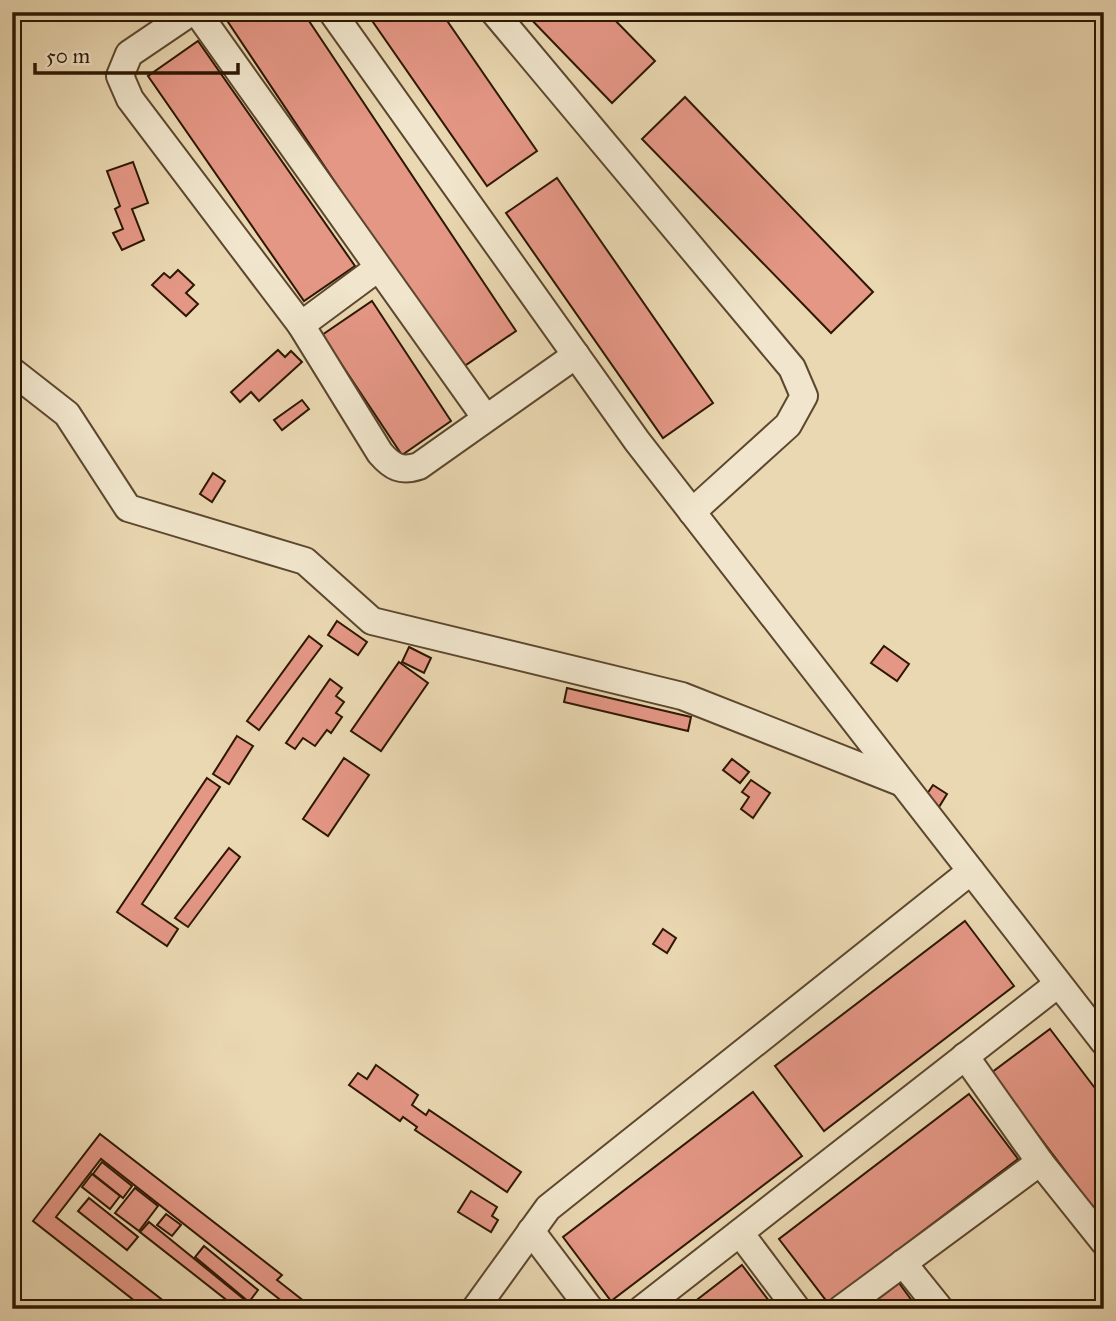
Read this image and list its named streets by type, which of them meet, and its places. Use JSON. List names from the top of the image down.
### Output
{
  "scale_bar": "50 m"
}
